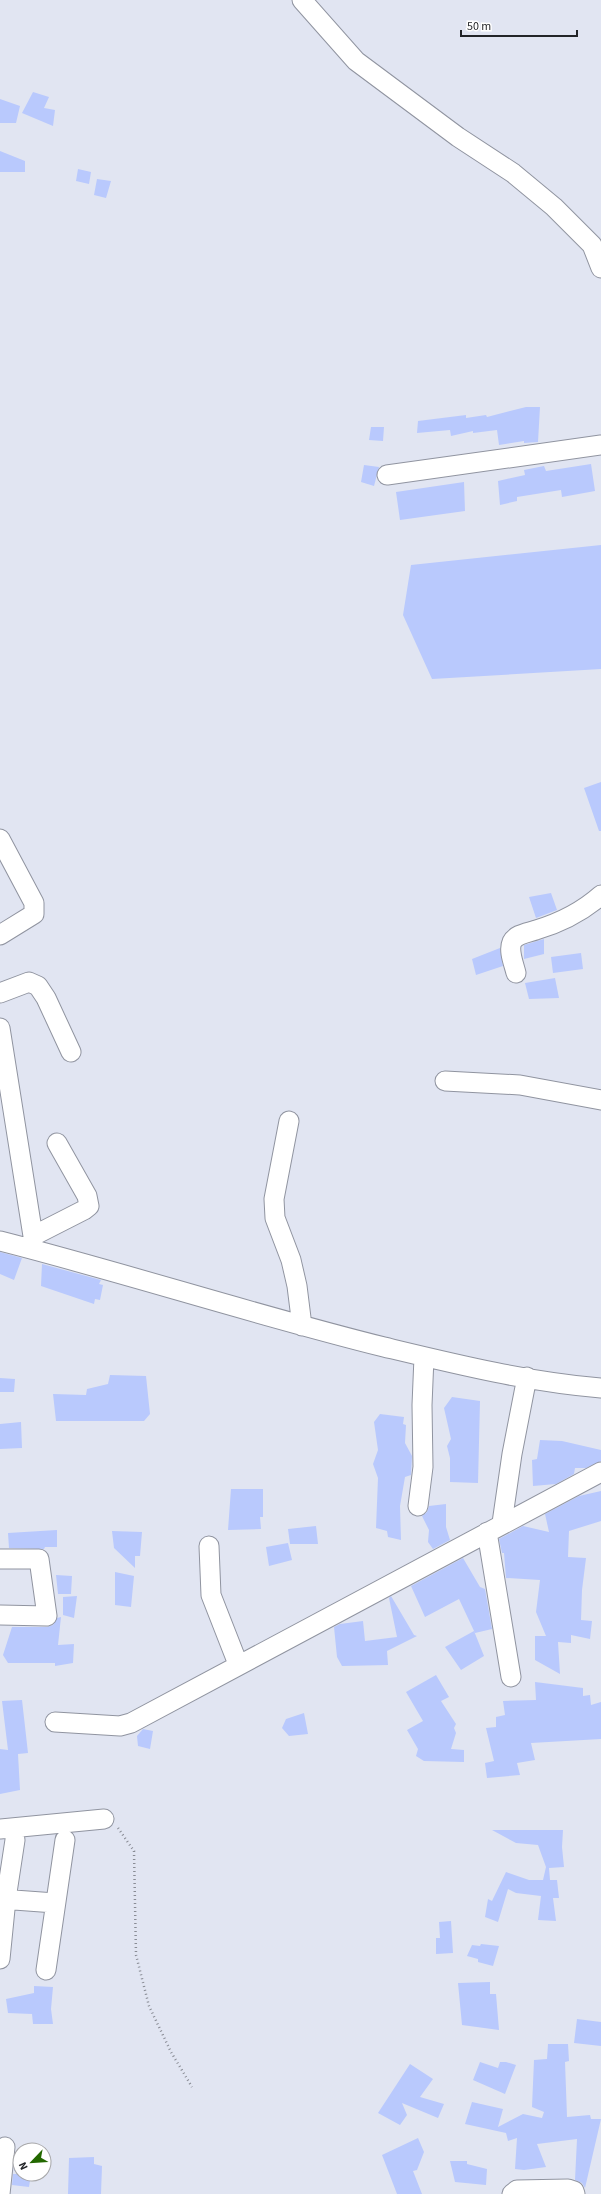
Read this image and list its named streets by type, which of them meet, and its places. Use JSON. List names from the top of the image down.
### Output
{
  "scale_bar": "50 m",
  "north": "bottom left"
}
